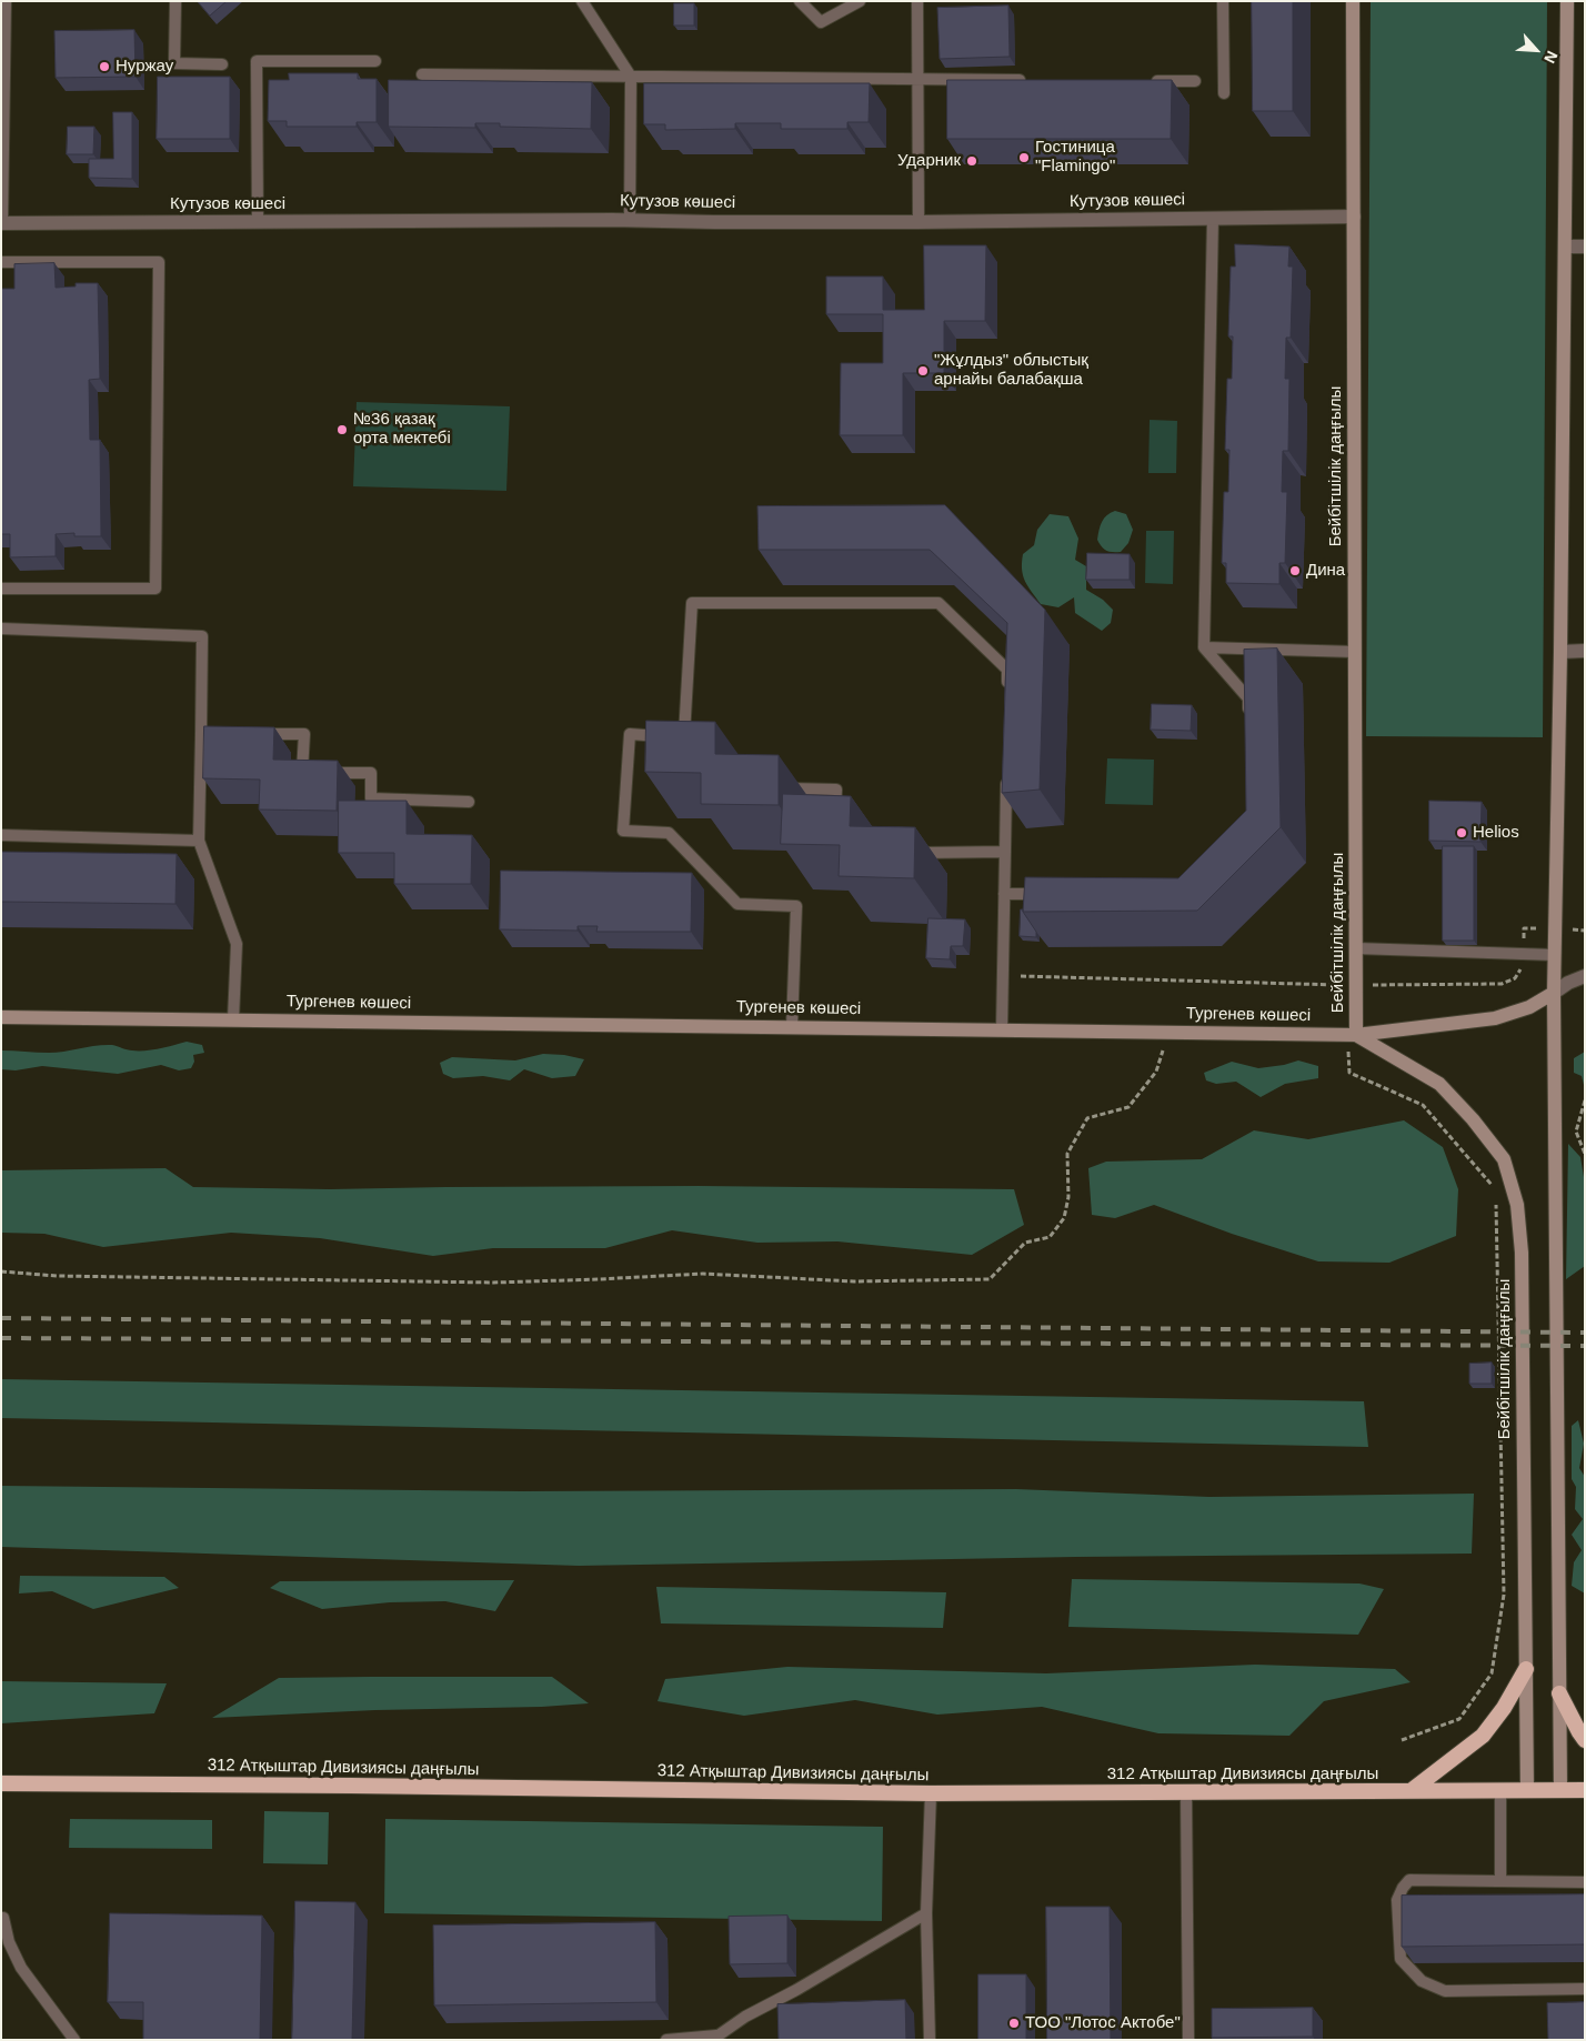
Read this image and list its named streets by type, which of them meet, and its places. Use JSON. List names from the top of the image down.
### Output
{
  "streets": {
    "highway": ["312 Атқыштар Дивизиясы даңғылы"],
    "main road": ["Бейбітшілік даңғылы", "Тургенев көшесі"],
    "street": ["Кутузов көшесі"]
  },
  "crossings": [
    ["Кутузов көшесі", "Бейбітшілік даңғылы"],
    ["Бейбітшілік даңғылы", "Тургенев көшесі"],
    ["Бейбітшілік даңғылы", "312 Атқыштар Дивизиясы даңғылы"]
  ],
  "places": [
    "Нуржау",
    "Гостиница \"Flamingo\"",
    "Ударник",
    "\"Жұлдыз\" облыстық арнайы балабақша",
    "№36 қазақ орта мектебі",
    "Дина",
    "Helios",
    "ТОО \"Лотос Актобе\""
  ],
  "north": "bottom right"
}
